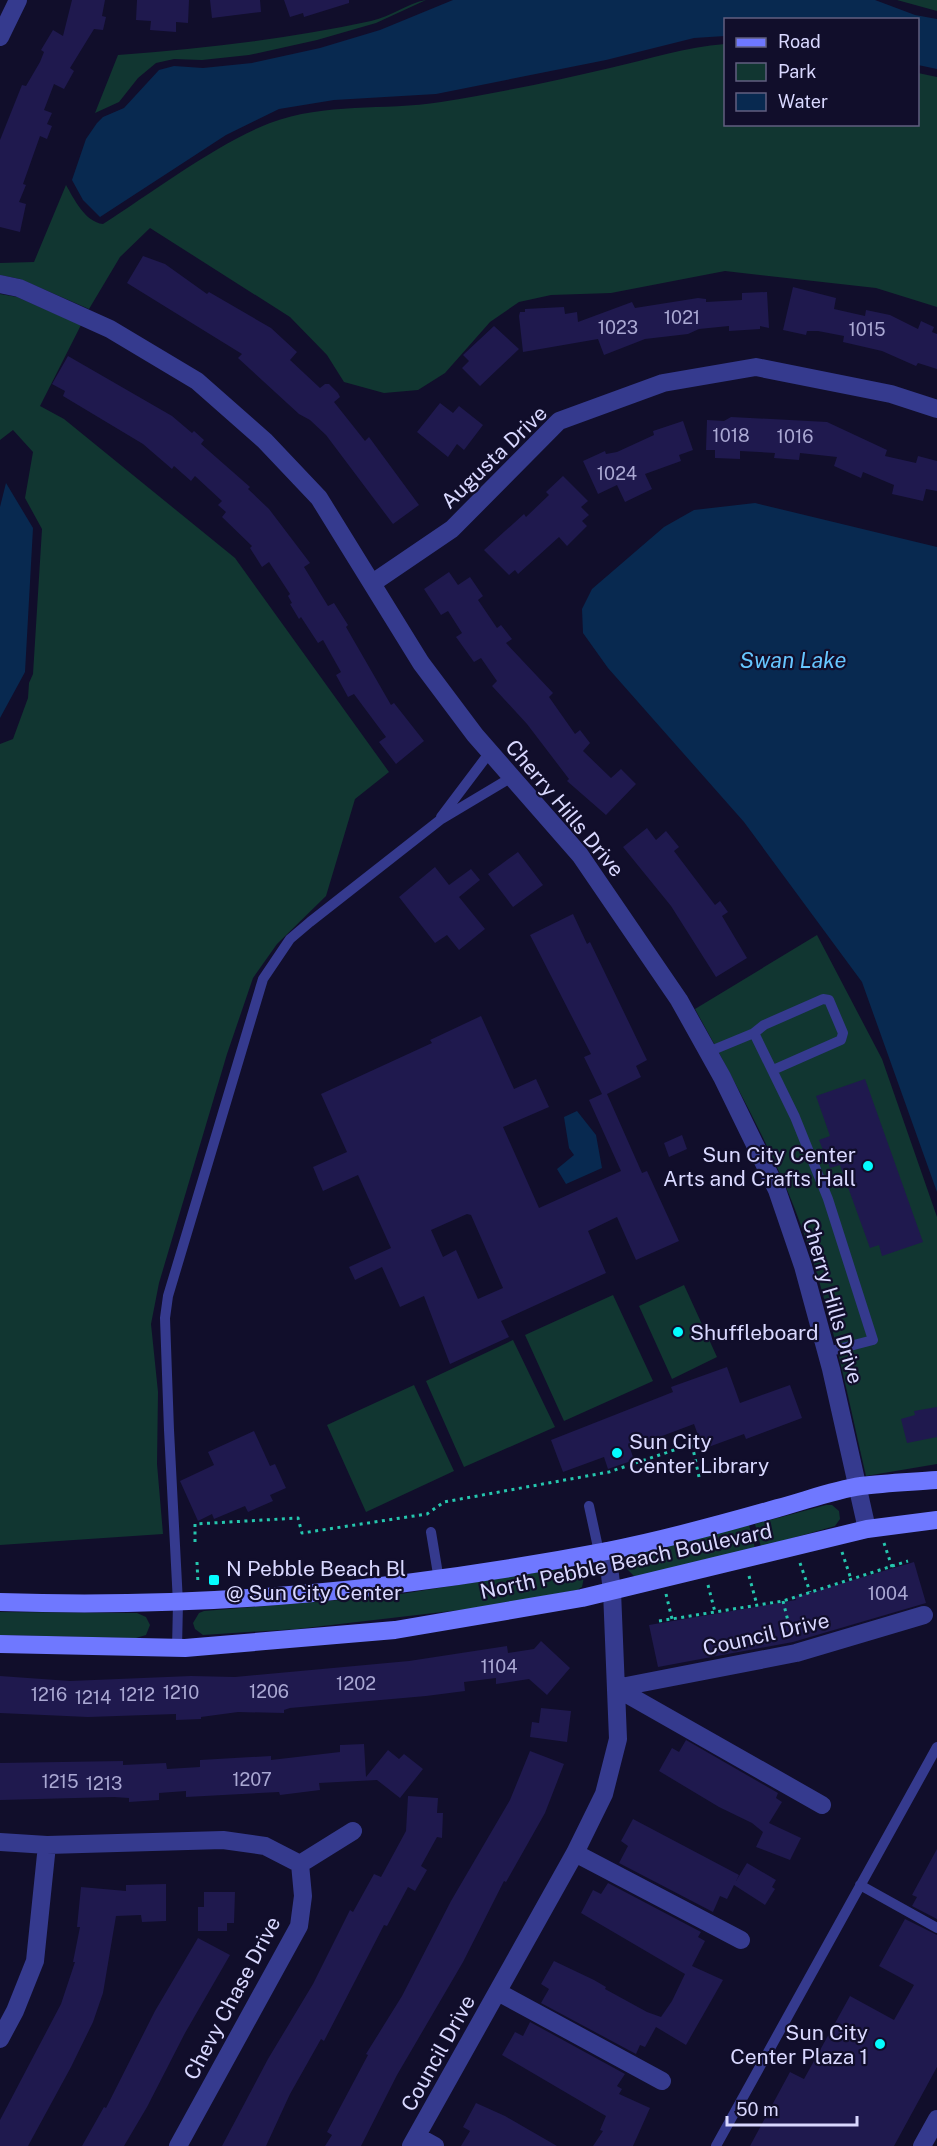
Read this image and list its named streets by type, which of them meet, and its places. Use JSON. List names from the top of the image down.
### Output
{
  "streets": {
    "street": [
      "Augusta Drive",
      "Cherry Hills Drive",
      "North Pebble Beach Boulevard",
      "Council Drive",
      "Chevy Chase Drive"
    ]
  },
  "crossings": [
    ["Augusta Drive", "Cherry Hills Drive"],
    ["Cherry Hills Drive", "North Pebble Beach Boulevard"],
    ["North Pebble Beach Boulevard", "Council Drive"]
  ],
  "water": ["Swan Lake"],
  "places": {
    "other": [
      "Sun City Center Arts and Crafts Hall",
      "Shuffleboard",
      "Sun City Center Library",
      "Sun City Center Plaza 1"
    ],
    "transit": ["N Pebble Beach Bl @ Sun City Center"]
  },
  "house_numbers": [
    "1021",
    "1023",
    "1015",
    "1018",
    "1016",
    "1024",
    "1004",
    "1104",
    "1202",
    "1206",
    "1210",
    "1216",
    "1212",
    "1214",
    "1207",
    "1215",
    "1213"
  ],
  "legend": ["Road", "Park", "Water"],
  "scale_bar": "50 m"
}
